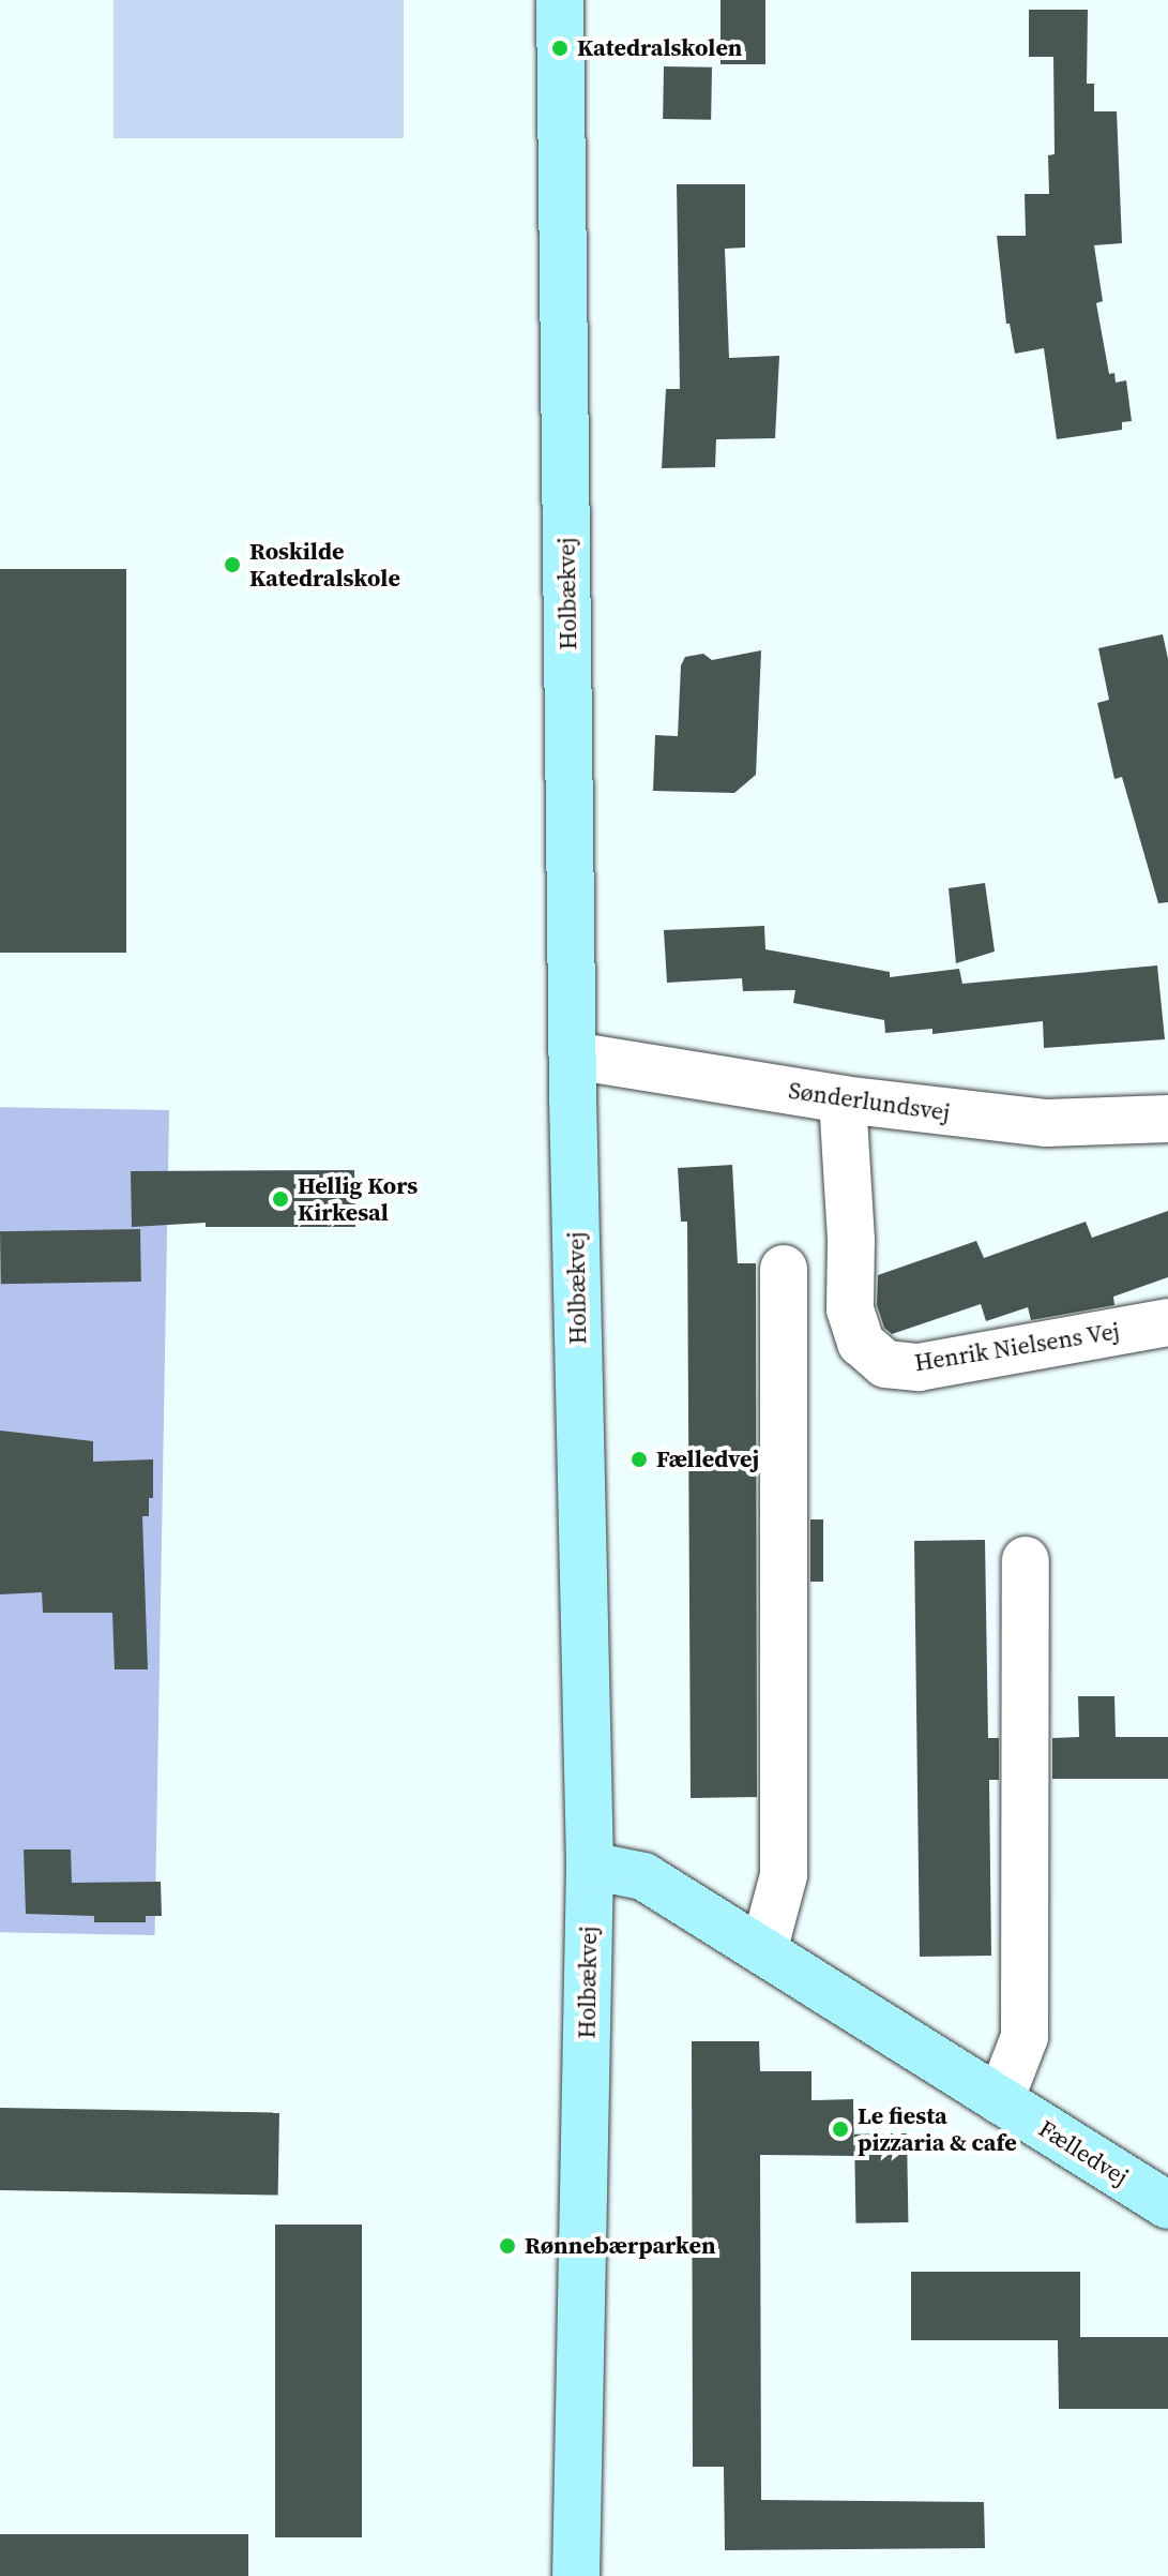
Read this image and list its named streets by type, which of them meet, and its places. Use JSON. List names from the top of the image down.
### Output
{
  "streets": {
    "street": [
      "Holbækvej",
      "Sønderlundsvej",
      "Henrik Nielsens Vej",
      "Fælledvej"
    ]
  },
  "crossings": [
    ["Holbækvej", "Sønderlundsvej"],
    ["Holbækvej", "Fælledvej"],
    ["Sønderlundsvej", "Henrik Nielsens Vej"]
  ],
  "places": [
    "Katedralskolen",
    "Roskilde Katedralskole",
    "Hellig Kors Kirkesal",
    "Fælledvej",
    "Le fiesta pizzaria & cafe",
    "Rønnebærparken"
  ]
}
